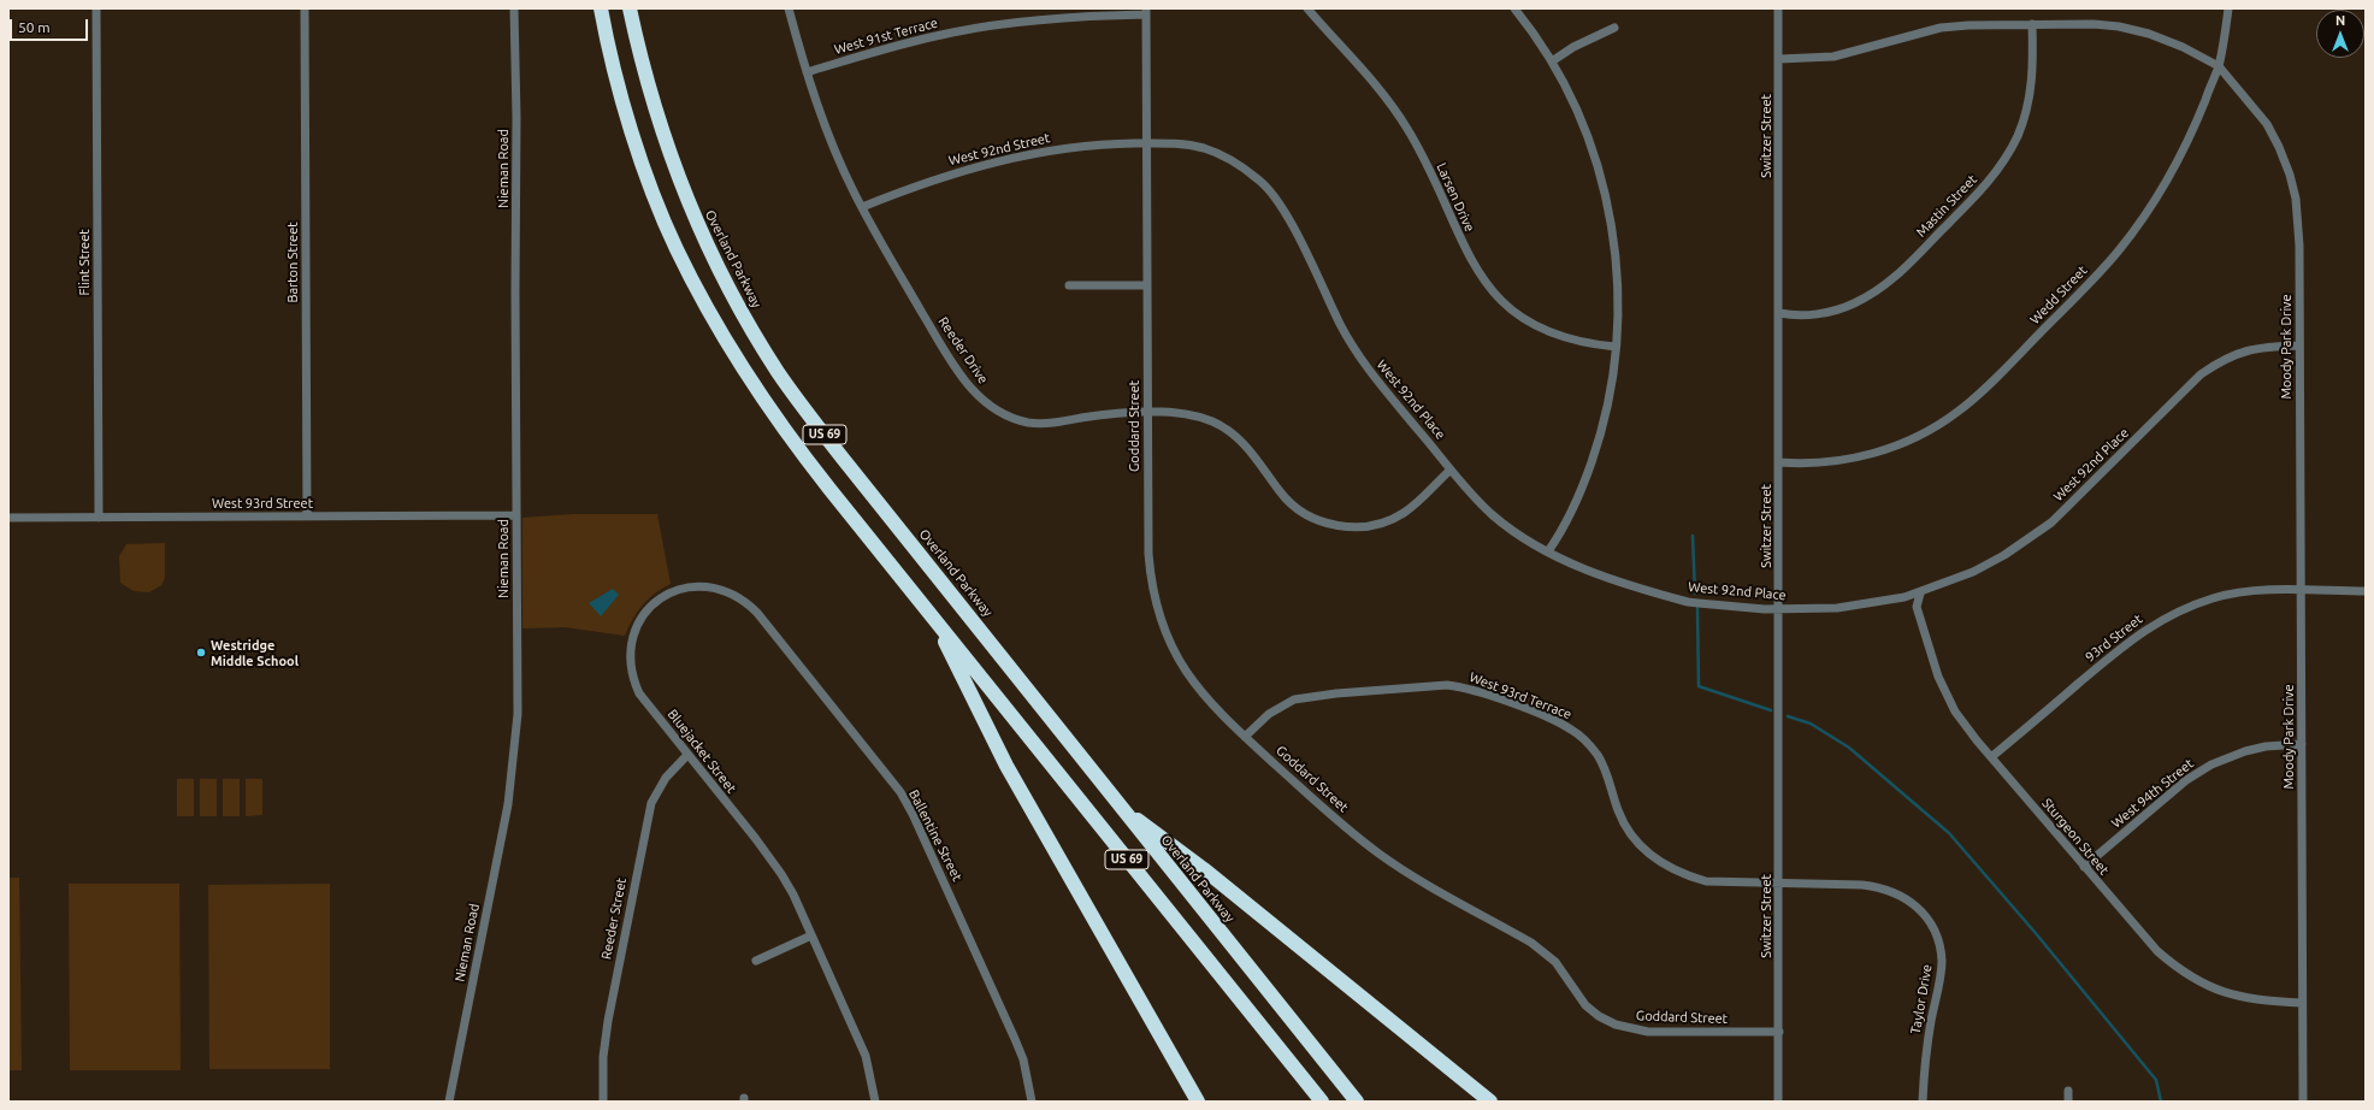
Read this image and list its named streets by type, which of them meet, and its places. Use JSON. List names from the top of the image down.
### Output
{
  "streets": {
    "highway": ["Overland Parkway", "US 69"],
    "street": [
      "West 91st Terrace",
      "Switzer Street",
      "West 92nd Street",
      "Nieman Road",
      "Larsen Drive",
      "Mastin Street",
      "Flint Street",
      "Barton Street",
      "Wedd Street",
      "Moody Park Drive",
      "Reeder Drive",
      "West 92nd Place",
      "Goddard Street",
      "West 93rd Street",
      "93rd Street",
      "West 93rd Terrace",
      "Bluejacket Street",
      "West 94th Street",
      "Ballentine Street",
      "Sturgeon Street",
      "Reeder Street",
      "Taylor Drive"
    ]
  },
  "crossings": [
    ["West 91st Terrace", "Reeder Drive"],
    ["West 91st Terrace", "Goddard Street"],
    ["Switzer Street", "Mastin Street"],
    ["Switzer Street", "Wedd Street"],
    ["Switzer Street", "Moody Park Drive"],
    ["Switzer Street", "West 92nd Place"],
    ["Switzer Street", "Goddard Street"],
    ["Switzer Street", "West 93rd Terrace"],
    ["Switzer Street", "Taylor Drive"],
    ["West 92nd Street", "Reeder Drive"],
    ["West 92nd Street", "West 92nd Place"],
    ["West 92nd Street", "Goddard Street"],
    ["Nieman Road", "West 93rd Street"],
    ["Mastin Street", "Moody Park Drive"],
    ["Flint Street", "West 93rd Street"],
    ["Barton Street", "West 93rd Street"],
    ["Wedd Street", "Moody Park Drive"],
    ["Moody Park Drive", "West 92nd Place"],
    ["Moody Park Drive", "93rd Street"],
    ["Moody Park Drive", "West 94th Street"],
    ["Moody Park Drive", "Sturgeon Street"],
    ["Reeder Drive", "West 92nd Place"],
    ["Reeder Drive", "Goddard Street"],
    ["West 92nd Place", "Goddard Street"],
    ["West 92nd Place", "Sturgeon Street"],
    ["Goddard Street", "West 93rd Terrace"],
    ["93rd Street", "Sturgeon Street"],
    ["West 93rd Terrace", "Taylor Drive"],
    ["Bluejacket Street", "Ballentine Street"],
    ["Bluejacket Street", "Reeder Street"],
    ["West 94th Street", "Sturgeon Street"]
  ],
  "places": ["Westridge Middle School"],
  "scale_bar": "50 m",
  "north": "top"
}
